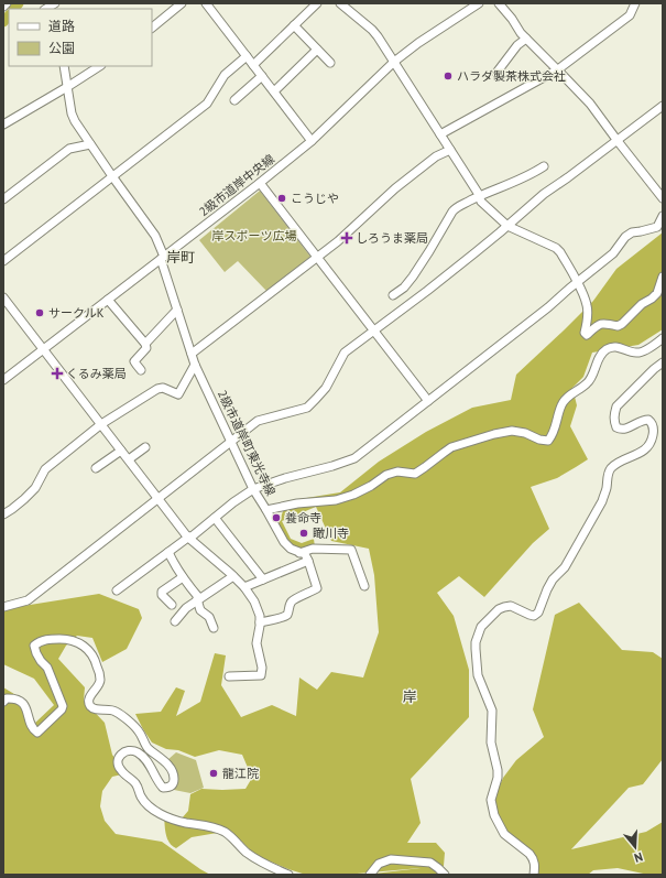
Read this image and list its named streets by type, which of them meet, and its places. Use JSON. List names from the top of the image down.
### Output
{
  "streets": {
    "street": ["2級市道岸中央線", "2級市道岸町東光寺線"]
  },
  "crossings": [
    ["2級市道岸中央線", "2級市道岸町東光寺線"]
  ],
  "districts": ["岸町", "岸"],
  "parks": ["岸スポーツ広場"],
  "places": {
    "other": [
      "ハラダ製茶株式会社",
      "こうじや",
      "サークルK",
      "養命寺",
      "瞰川寺",
      "龍江院"
    ],
    "health": ["しろうま薬局", "くるみ薬局"]
  },
  "legend": ["道路", "公園"],
  "north": "bottom"
}
